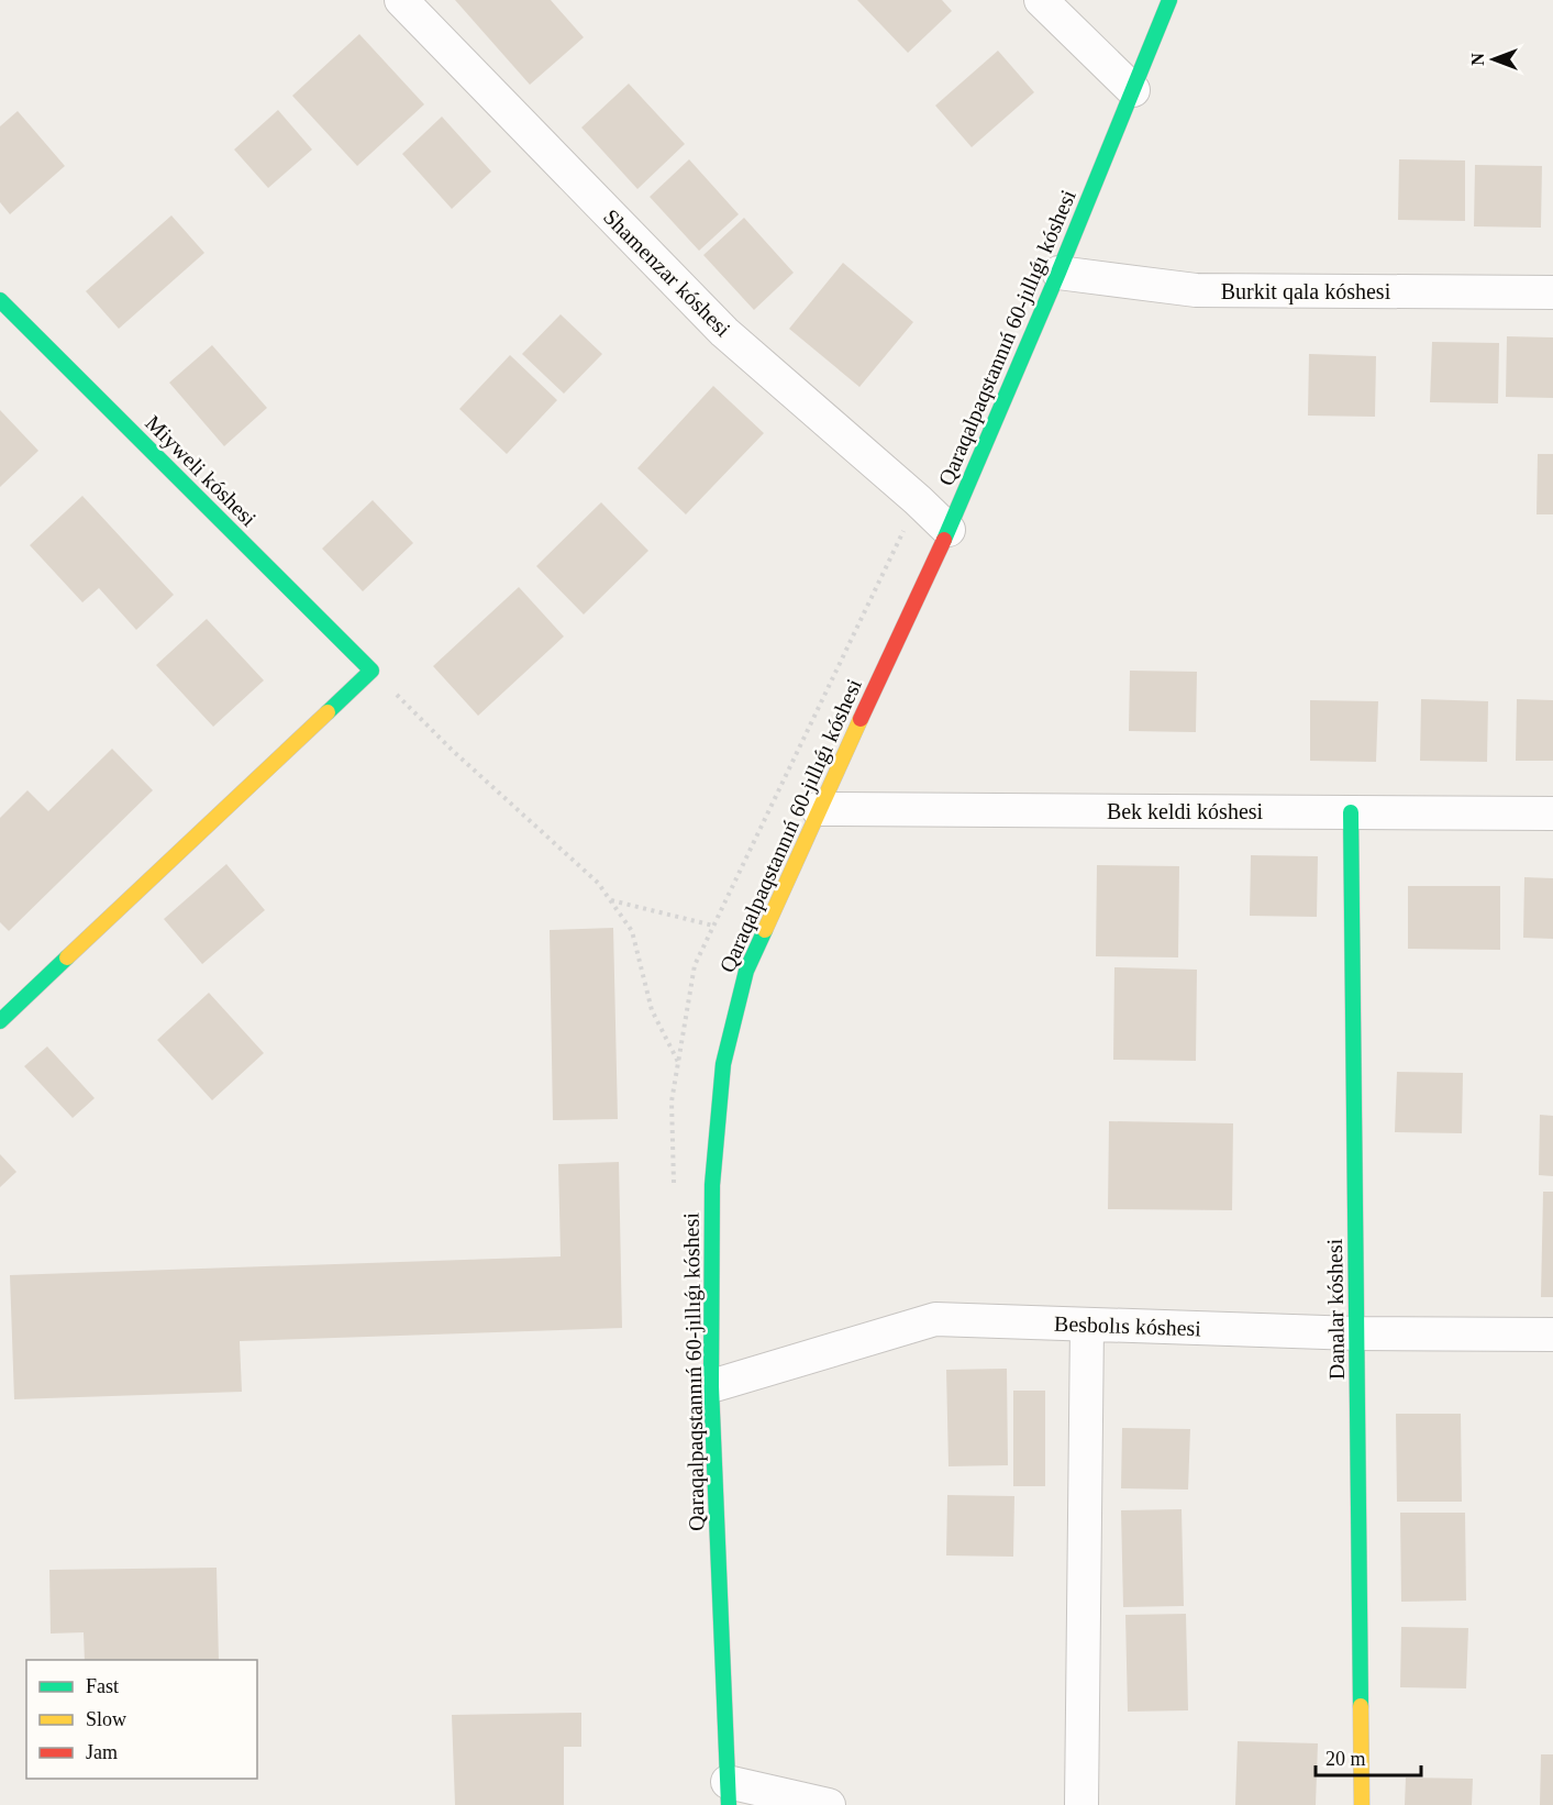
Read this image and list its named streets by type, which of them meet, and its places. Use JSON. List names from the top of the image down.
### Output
{
  "streets": {
    "street": [
      "Shamenzar kóshesi",
      "Burkit qala kóshesi",
      "Qaraqalpaqstannıń 60-jıllıǵı kóshesi",
      "Miyweli kóshesi",
      "Bek keldi kóshesi",
      "Danalar kóshesi",
      "Besbolıs kóshesi"
    ]
  },
  "crossings": [
    ["Shamenzar kóshesi", "Qaraqalpaqstannıń 60-jıllıǵı kóshesi"],
    ["Burkit qala kóshesi", "Qaraqalpaqstannıń 60-jıllıǵı kóshesi"],
    ["Qaraqalpaqstannıń 60-jıllıǵı kóshesi", "Bek keldi kóshesi"],
    ["Qaraqalpaqstannıń 60-jıllıǵı kóshesi", "Besbolıs kóshesi"],
    ["Bek keldi kóshesi", "Danalar kóshesi"],
    ["Danalar kóshesi", "Besbolıs kóshesi"]
  ],
  "legend": ["Fast", "Slow", "Jam"],
  "scale_bar": "20 m",
  "north": "left"
}
